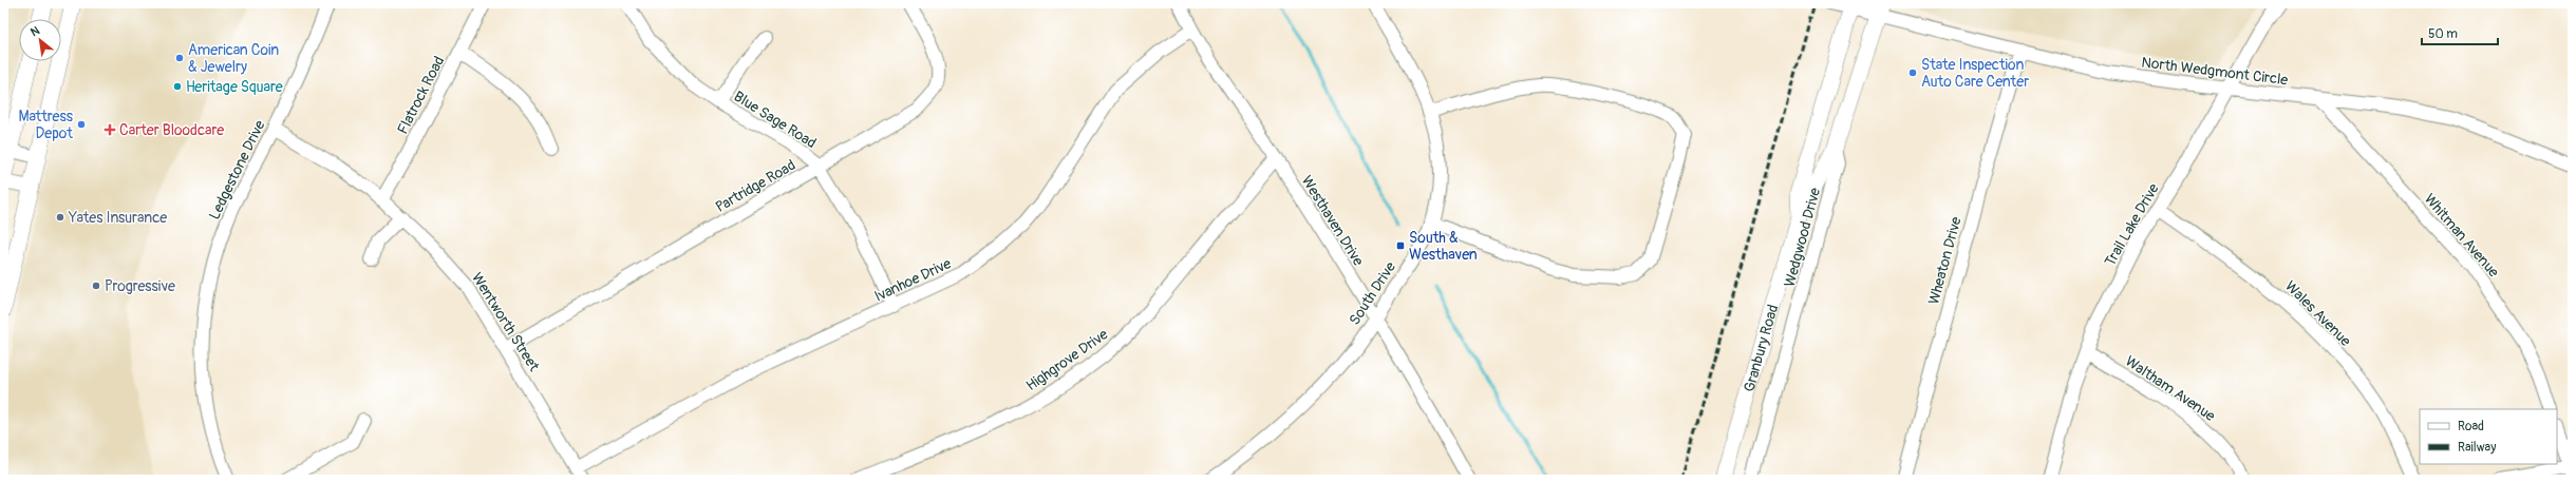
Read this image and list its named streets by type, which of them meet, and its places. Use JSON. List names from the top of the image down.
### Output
{
  "streets": {
    "main road": ["Granbury Road"],
    "street": [
      "North Wedgmont Circle",
      "Flatrock Road",
      "Blue Sage Road",
      "Ledgestone Drive",
      "Partridge Road",
      "Westhaven Drive",
      "Trail Lake Drive",
      "Whitman Avenue",
      "Wedgwood Drive",
      "Wheaton Drive",
      "Ivanhoe Drive",
      "South Drive",
      "Wales Avenue",
      "Wentworth Street",
      "Highgrove Drive",
      "Waltham Avenue"
    ]
  },
  "crossings": [
    ["North Wedgmont Circle", "Trail Lake Drive"],
    ["North Wedgmont Circle", "Whitman Avenue"],
    ["North Wedgmont Circle", "Wheaton Drive"],
    ["North Wedgmont Circle", "Granbury Road"],
    ["Flatrock Road", "Wentworth Street"],
    ["Blue Sage Road", "Partridge Road"],
    ["Blue Sage Road", "Ivanhoe Drive"],
    ["Ledgestone Drive", "Wentworth Street"],
    ["Partridge Road", "Wentworth Street"],
    ["Westhaven Drive", "Ivanhoe Drive"],
    ["Westhaven Drive", "South Drive"],
    ["Westhaven Drive", "Highgrove Drive"],
    ["Trail Lake Drive", "Wales Avenue"],
    ["Trail Lake Drive", "Waltham Avenue"],
    ["Wedgwood Drive", "Granbury Road"],
    ["Ivanhoe Drive", "Wentworth Street"]
  ],
  "places": {
    "other": [
      "American Coin & Jewelry",
      "State Inspection Auto Care Center",
      "Heritage Square",
      "Mattress Depot",
      "Yates Insurance",
      "Progressive"
    ],
    "health": ["Carter Bloodcare"],
    "transit": ["South & Westhaven"]
  },
  "legend": ["Road", "Railway"],
  "scale_bar": "50 m",
  "north": "top left"
}
